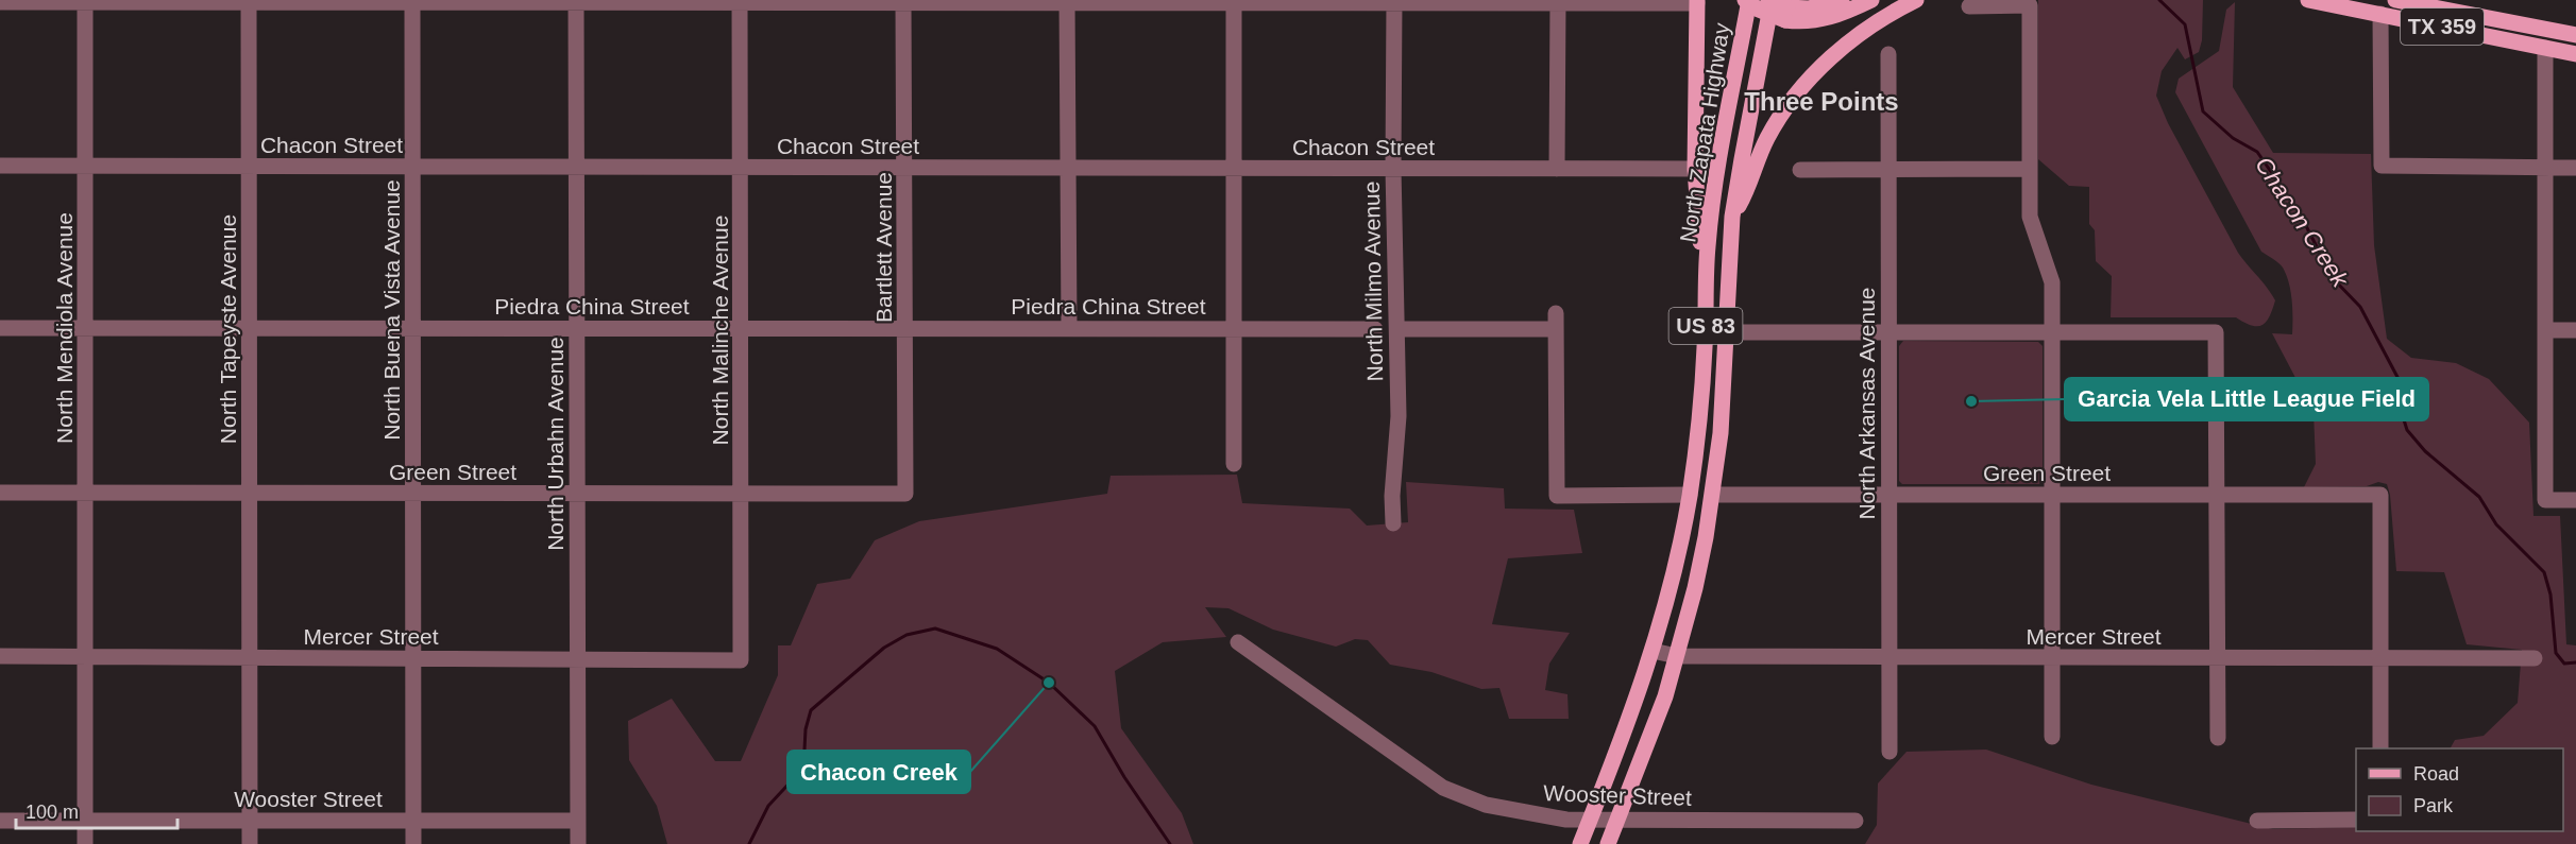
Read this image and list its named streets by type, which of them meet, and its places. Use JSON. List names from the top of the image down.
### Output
{
  "streets": {
    "main road": ["TX 359", "North Zapata Highway", "US 83"],
    "street": [
      "Chacon Street",
      "Bartlett Avenue",
      "North Milmo Avenue",
      "Piedra China Street",
      "North Buena Vista Avenue",
      "North Mendiola Avenue",
      "North Tapeyste Avenue",
      "North Malinche Avenue",
      "North Arkansas Avenue",
      "North Urbahn Avenue",
      "Green Street",
      "Mercer Street",
      "Wooster Street"
    ]
  },
  "crossings": [
    ["North Zapata Highway", "US 83"],
    ["North Zapata Highway", "Green Street"],
    ["North Zapata Highway", "Mercer Street"],
    ["Chacon Street", "Bartlett Avenue"],
    ["Chacon Street", "North Milmo Avenue"],
    ["Chacon Street", "North Buena Vista Avenue"],
    ["Chacon Street", "North Mendiola Avenue"],
    ["Chacon Street", "North Tapeyste Avenue"],
    ["Chacon Street", "North Malinche Avenue"],
    ["Chacon Street", "North Urbahn Avenue"],
    ["Bartlett Avenue", "Piedra China Street"],
    ["Bartlett Avenue", "Green Street"],
    ["Piedra China Street", "North Buena Vista Avenue"],
    ["Piedra China Street", "North Mendiola Avenue"],
    ["Piedra China Street", "North Tapeyste Avenue"],
    ["Piedra China Street", "North Malinche Avenue"],
    ["Piedra China Street", "North Urbahn Avenue"],
    ["North Buena Vista Avenue", "Green Street"],
    ["North Buena Vista Avenue", "Mercer Street"],
    ["North Buena Vista Avenue", "Wooster Street"],
    ["US 83", "Mercer Street"],
    ["US 83", "Wooster Street"],
    ["North Mendiola Avenue", "Green Street"],
    ["North Mendiola Avenue", "Mercer Street"],
    ["North Mendiola Avenue", "Wooster Street"],
    ["North Tapeyste Avenue", "Green Street"],
    ["North Tapeyste Avenue", "Mercer Street"],
    ["North Tapeyste Avenue", "Wooster Street"],
    ["North Malinche Avenue", "Green Street"],
    ["North Malinche Avenue", "Mercer Street"],
    ["North Arkansas Avenue", "Green Street"],
    ["North Arkansas Avenue", "Mercer Street"],
    ["North Urbahn Avenue", "Green Street"],
    ["North Urbahn Avenue", "Mercer Street"],
    ["North Urbahn Avenue", "Wooster Street"],
    ["Green Street", "Mercer Street"]
  ],
  "districts": ["Three Points"],
  "water": ["Chacon Creek"],
  "places": ["Garcia Vela Little League Field", "Chacon Creek"],
  "legend": ["Road", "Park"],
  "scale_bar": "100 m"
}
